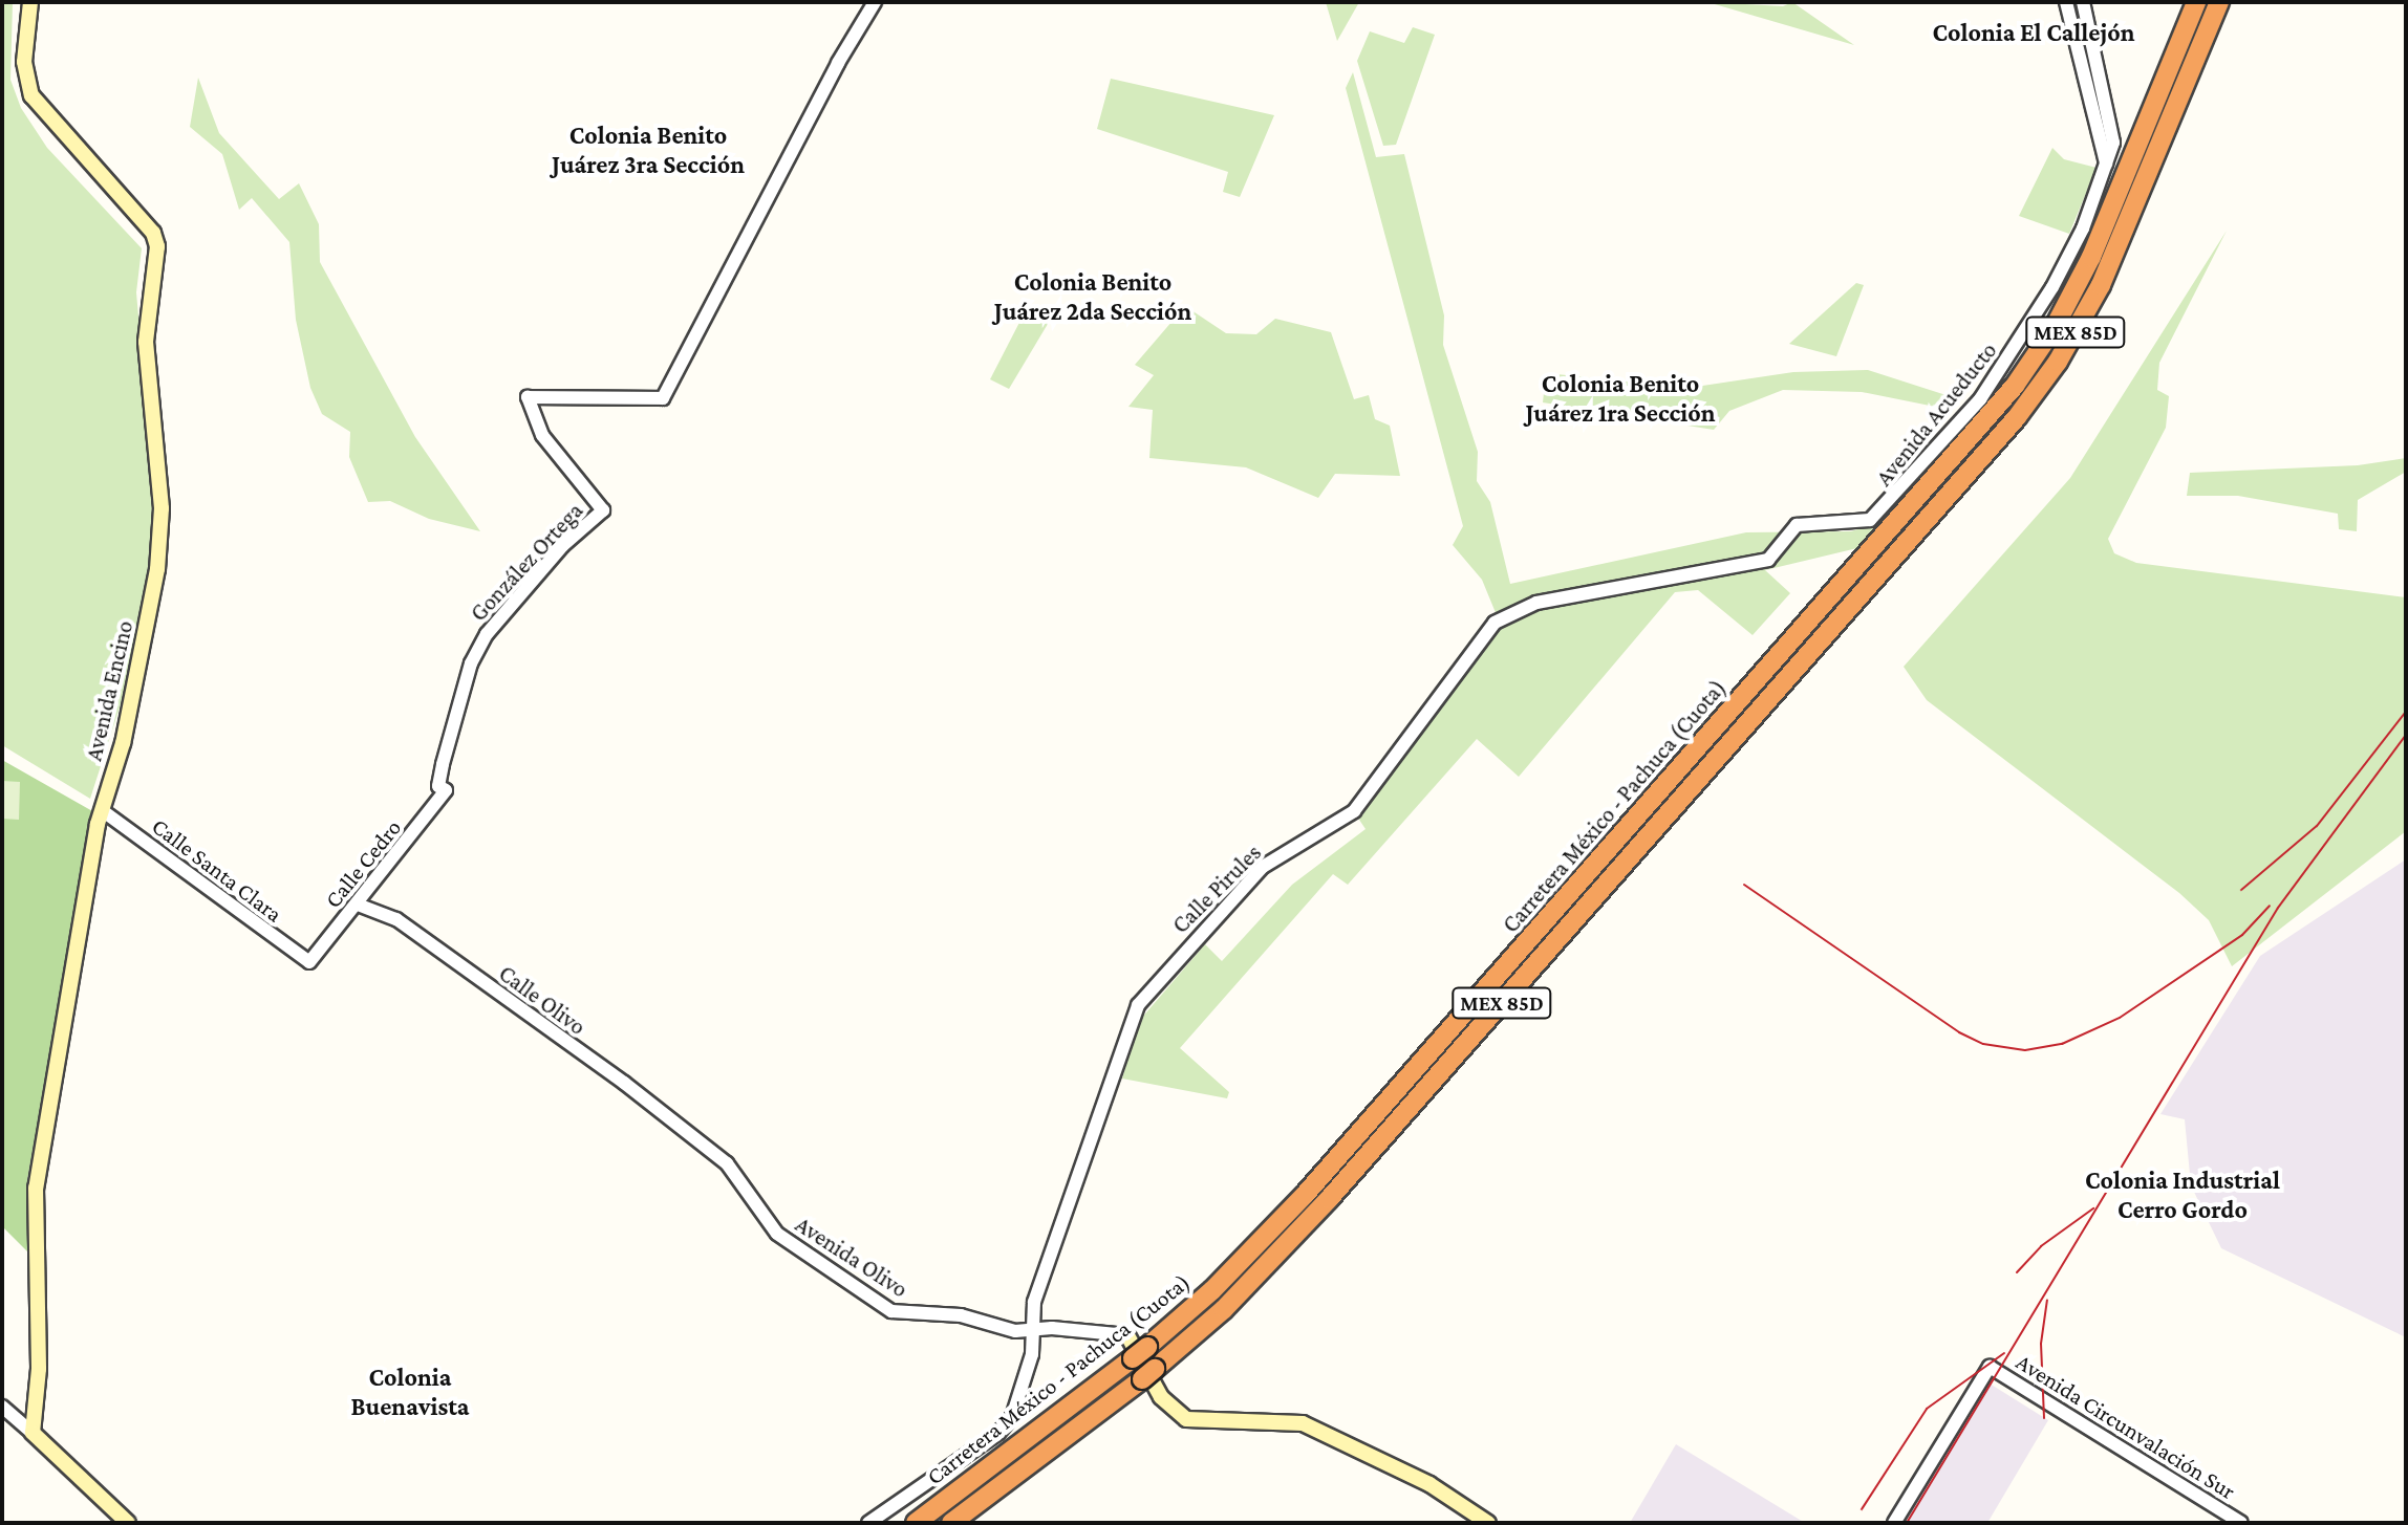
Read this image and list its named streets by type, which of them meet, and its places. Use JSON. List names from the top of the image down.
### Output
{
  "streets": {
    "highway": ["MEX 85D", "Carretera México - Pachuca (Cuota)"],
    "main road": ["Avenida Encino"],
    "street": [
      "Avenida Acueducto",
      "González Ortega",
      "Calle Cedro",
      "Calle Santa Clara",
      "Calle Pirules",
      "Calle Olivo",
      "Avenida Olivo",
      "Avenida Circunvalación Sur"
    ]
  },
  "crossings": [
    ["Avenida Acueducto", "Calle Pirules"],
    ["González Ortega", "Calle Cedro"],
    ["Avenida Encino", "Calle Santa Clara"],
    ["Calle Cedro", "Calle Santa Clara"],
    ["Calle Cedro", "Calle Olivo"],
    ["Calle Pirules", "Avenida Olivo"],
    ["Calle Olivo", "Avenida Olivo"]
  ],
  "districts": [
    "Colonia El Callejón",
    "Colonia Benito Juárez 3ra Sección",
    "Colonia Benito Juárez 2da Sección",
    "Colonia Benito Juárez 1ra Sección",
    "Colonia Industrial Cerro Gordo",
    "Colonia Buenavista"
  ]
}
